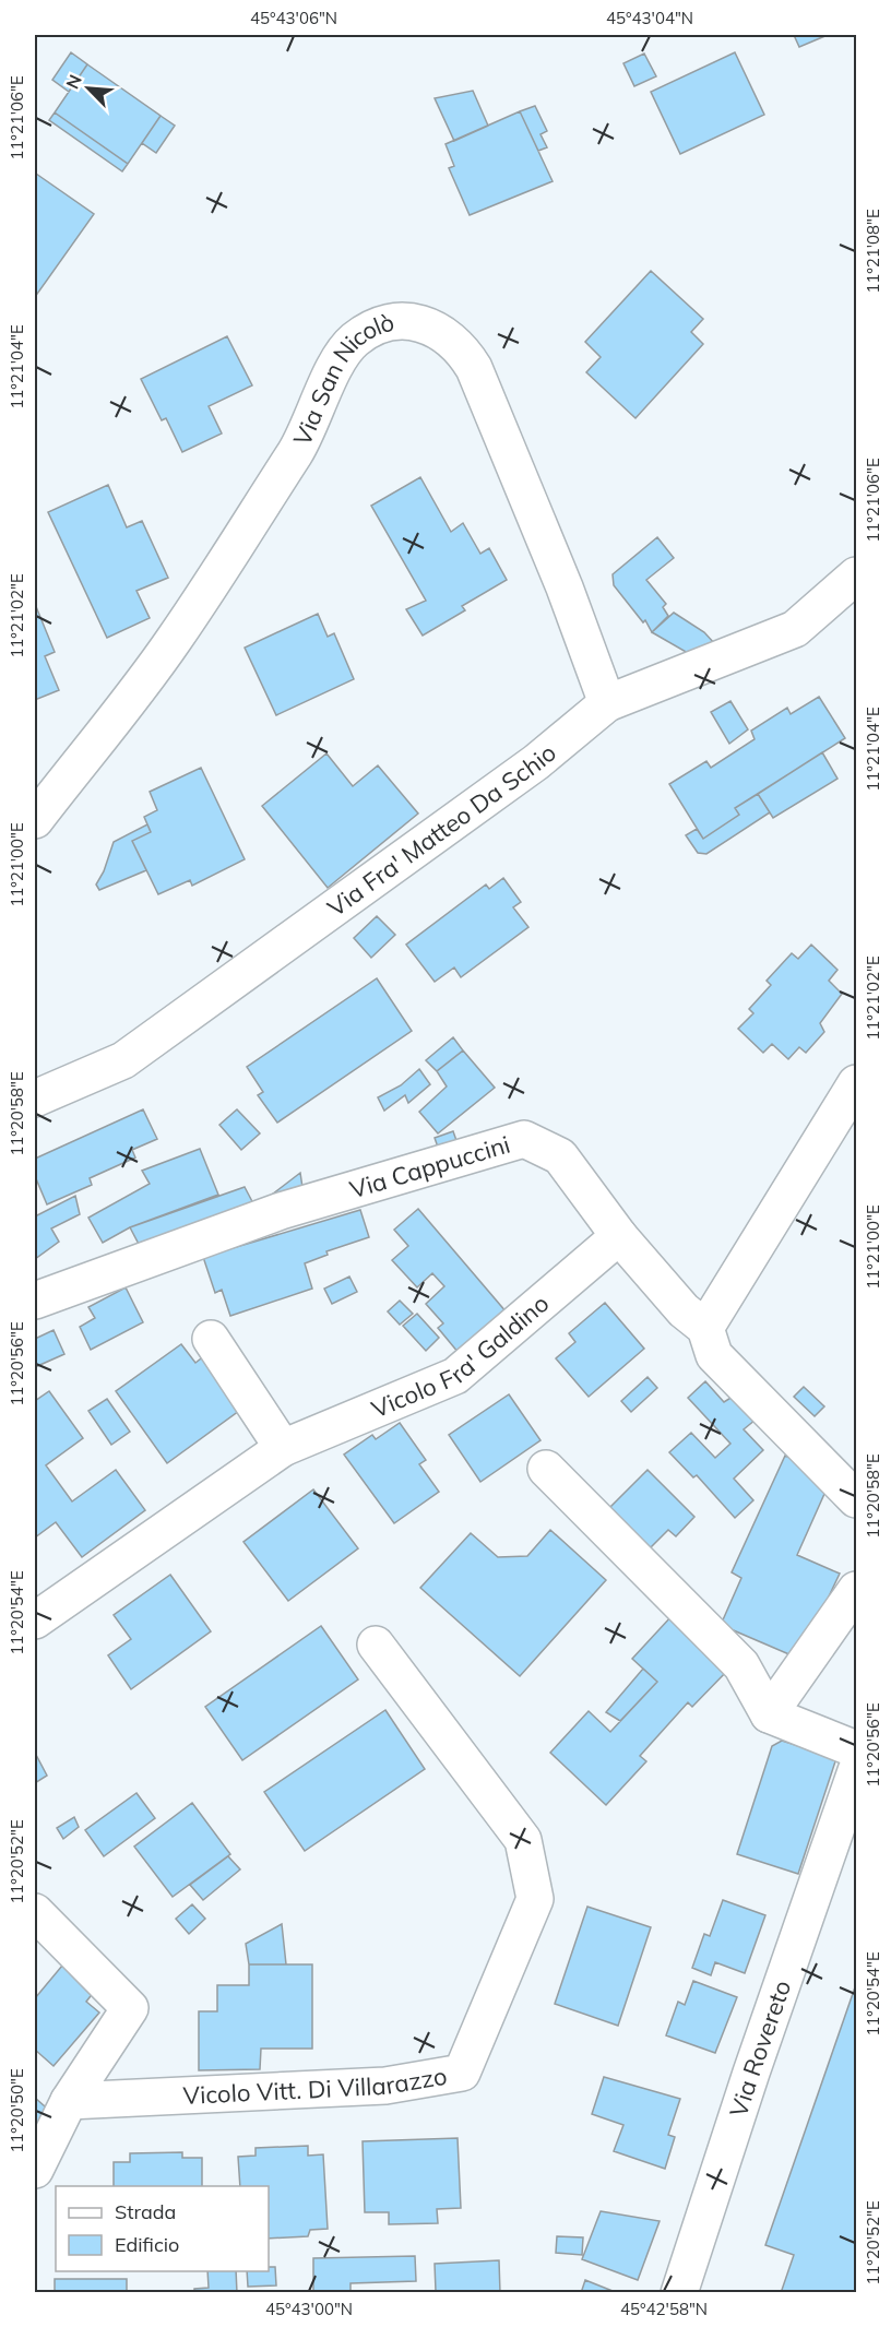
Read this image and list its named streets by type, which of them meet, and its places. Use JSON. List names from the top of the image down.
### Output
{
  "streets": {
    "street": [
      "Via San Nicolò",
      "Via Fra' Matteo Da Schio",
      "Via Cappuccini",
      "Vicolo Fra' Galdino",
      "Via Rovereto",
      "Vicolo Vitt. Di Villarazzo"
    ]
  },
  "crossings": [
    ["Via San Nicolò", "Via Fra' Matteo Da Schio"],
    ["Via Cappuccini", "Vicolo Fra' Galdino"]
  ],
  "legend": ["Strada", "Edificio"],
  "north": "top left",
  "coordinates": [
    "45°43'06\"N",
    "45°43'04\"N",
    "11°21'06\"E",
    "11°21'08\"E",
    "11°21'04\"E",
    "11°21'02\"E",
    "11°21'00\"E",
    "11°20'58\"E",
    "11°20'56\"E",
    "11°20'54\"E",
    "11°20'52\"E",
    "11°20'50\"E",
    "45°43'00\"N",
    "45°42'58\"N"
  ]
}
